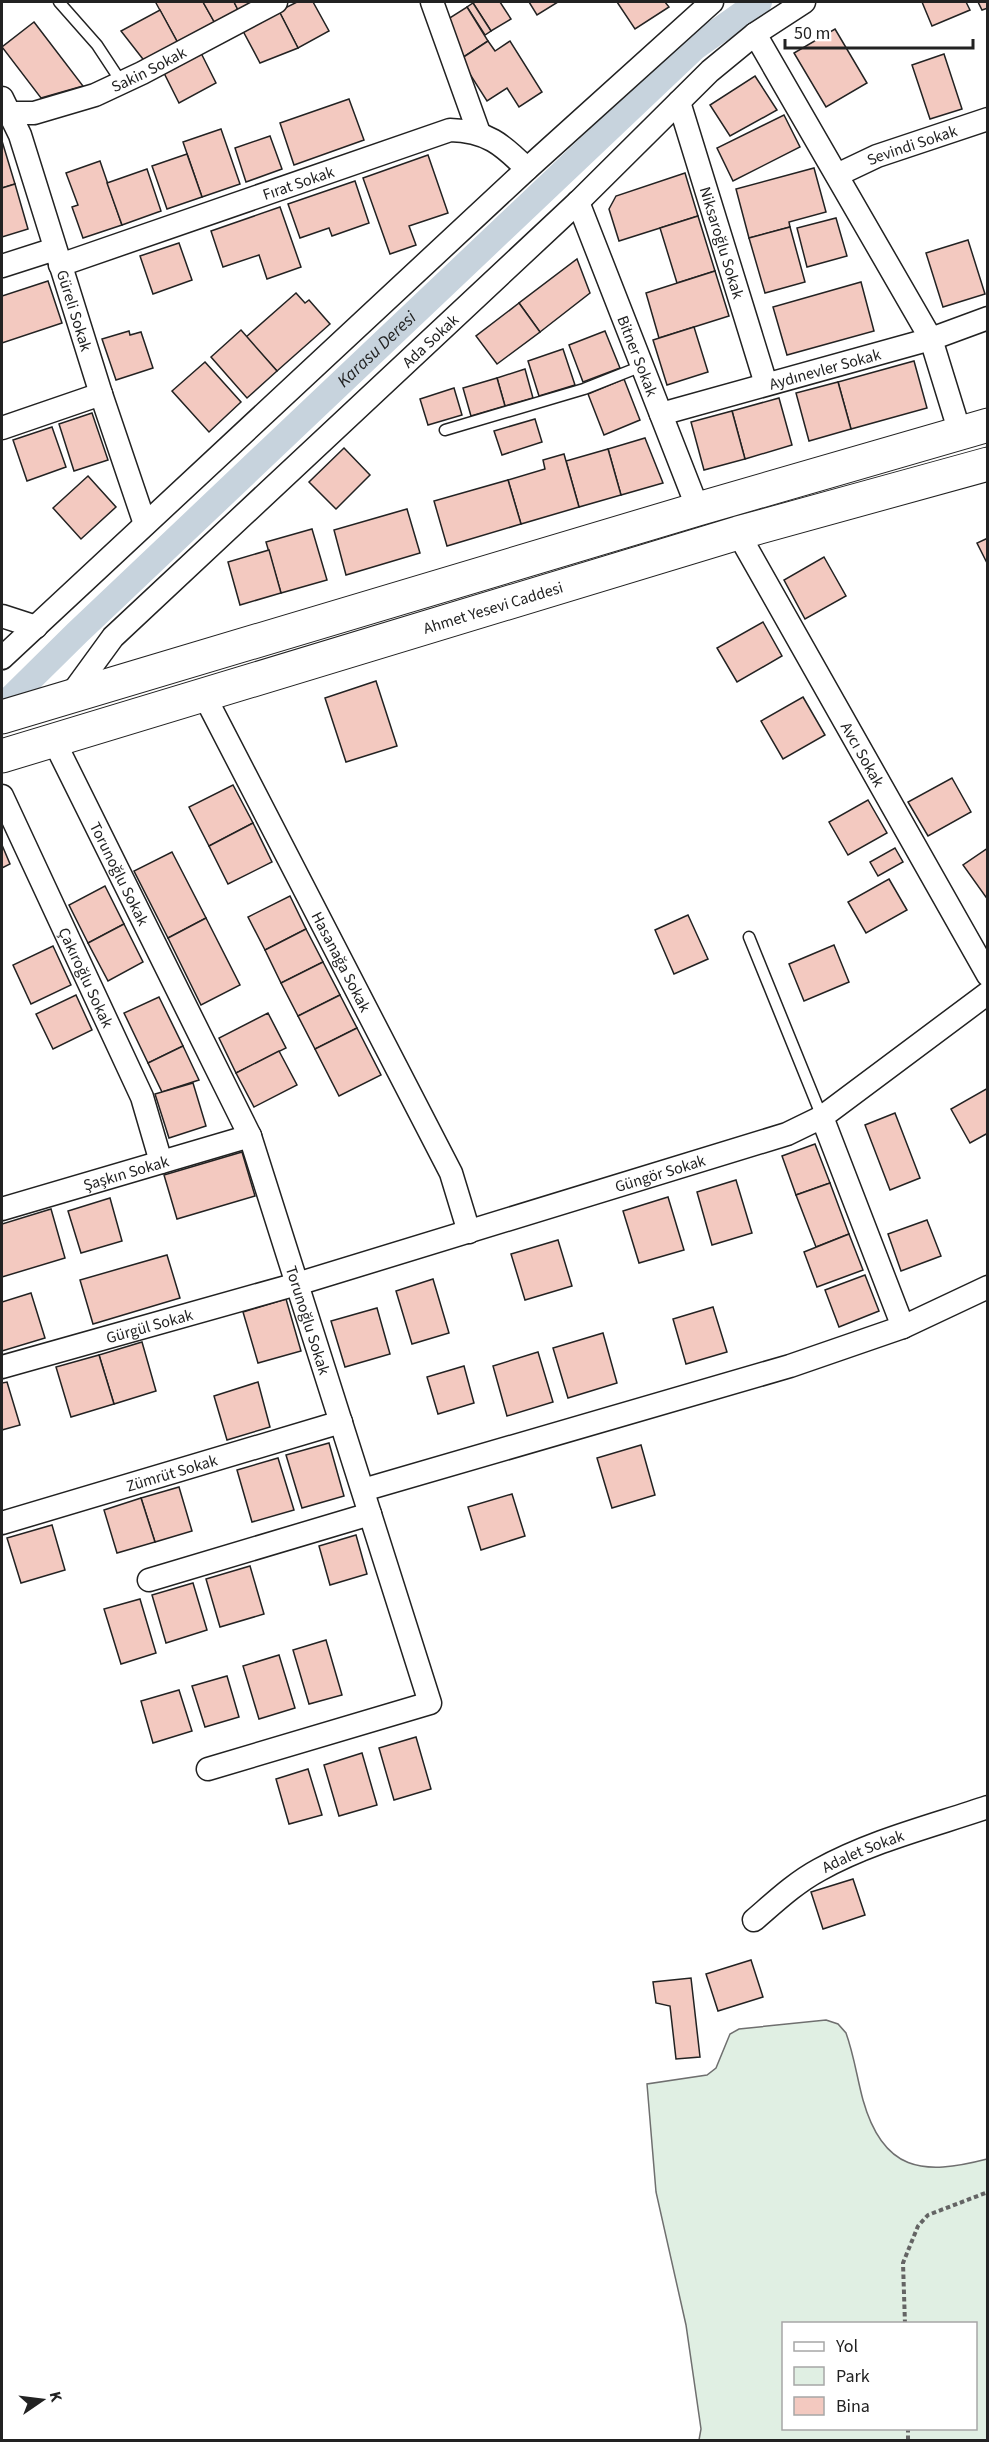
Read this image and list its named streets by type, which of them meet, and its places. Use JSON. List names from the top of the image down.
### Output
{
  "streets": {
    "highway": ["Ahmet Yesevi Caddesi"],
    "street": [
      "Sakin Sokak",
      "Sevindi Sokak",
      "Fırat Sokak",
      "Niksaroğlu Sokak",
      "Güreli Sokak",
      "Ada Sokak",
      "Bitner Sokak",
      "Aydınevler Sokak",
      "Avcı Sokak",
      "Torunoğlu Sokak",
      "Hasanağa Sokak",
      "Çakıroğlu Sokak",
      "Şaşkın Sokak",
      "Güngör Sokak",
      "Gürgül Sokak",
      "Zümrüt Sokak",
      "Adalet Sokak"
    ]
  },
  "crossings": [
    ["Sakin Sokak", "Güreli Sokak"],
    ["Fırat Sokak", "Güreli Sokak"],
    ["Niksaroğlu Sokak", "Ada Sokak"],
    ["Niksaroğlu Sokak", "Aydınevler Sokak"],
    ["Ada Sokak", "Bitner Sokak"],
    ["Bitner Sokak", "Aydınevler Sokak"],
    ["Ahmet Yesevi Caddesi", "Avcı Sokak"],
    ["Ahmet Yesevi Caddesi", "Torunoğlu Sokak"],
    ["Ahmet Yesevi Caddesi", "Hasanağa Sokak"],
    ["Torunoğlu Sokak", "Şaşkın Sokak"],
    ["Torunoğlu Sokak", "Güngör Sokak"],
    ["Torunoğlu Sokak", "Gürgül Sokak"],
    ["Torunoğlu Sokak", "Zümrüt Sokak"],
    ["Hasanağa Sokak", "Güngör Sokak"],
    ["Çakıroğlu Sokak", "Şaşkın Sokak"],
    ["Güngör Sokak", "Gürgül Sokak"]
  ],
  "water": ["Karasu Deresi"],
  "legend": ["Yol", "Park", "Bina"],
  "scale_bar": "50 m",
  "north": "right"
}
